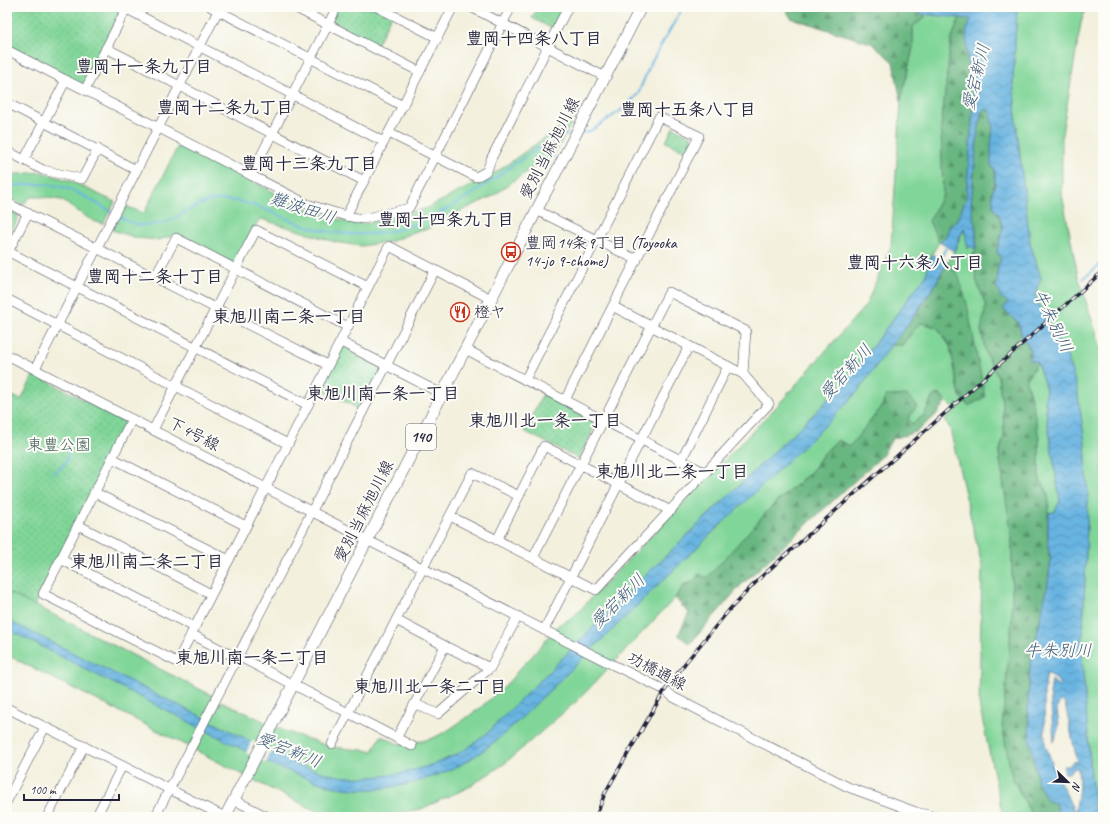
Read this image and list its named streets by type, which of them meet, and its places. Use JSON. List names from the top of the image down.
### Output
{
  "streets": {
    "main road": ["愛別当麻旭川線", "140"],
    "street": ["下4号線", "功橋通線"]
  },
  "crossings": [
    ["愛別当麻旭川線", "下4号線"],
    ["愛別当麻旭川線", "功橋通線"],
    ["下4号線", "功橋通線"]
  ],
  "districts": [
    "豊岡十四条八丁目",
    "豊岡十一条九丁目",
    "豊岡十二条九丁目",
    "豊岡十五条八丁目",
    "豊岡十三条九丁目",
    "豊岡十四条九丁目",
    "豊岡十六条八丁目",
    "豊岡十二条十丁目",
    "東旭川南二条一丁目",
    "東旭川南一条一丁目",
    "東旭川北一条一丁目",
    "東旭川北二条一丁目",
    "東旭川南二条二丁目",
    "東旭川南一条二丁目",
    "東旭川北一条二丁目"
  ],
  "water": ["愛宕新川", "難波田川", "牛朱別川"],
  "parks": ["東豊公園"],
  "places": {
    "bus stop": ["豊岡14条9丁目 (Toyooka 14-jo 9-chome)"],
    "restaurant": ["橙ヤ"]
  },
  "scale_bar": "100 m",
  "north": "bottom right"
}
